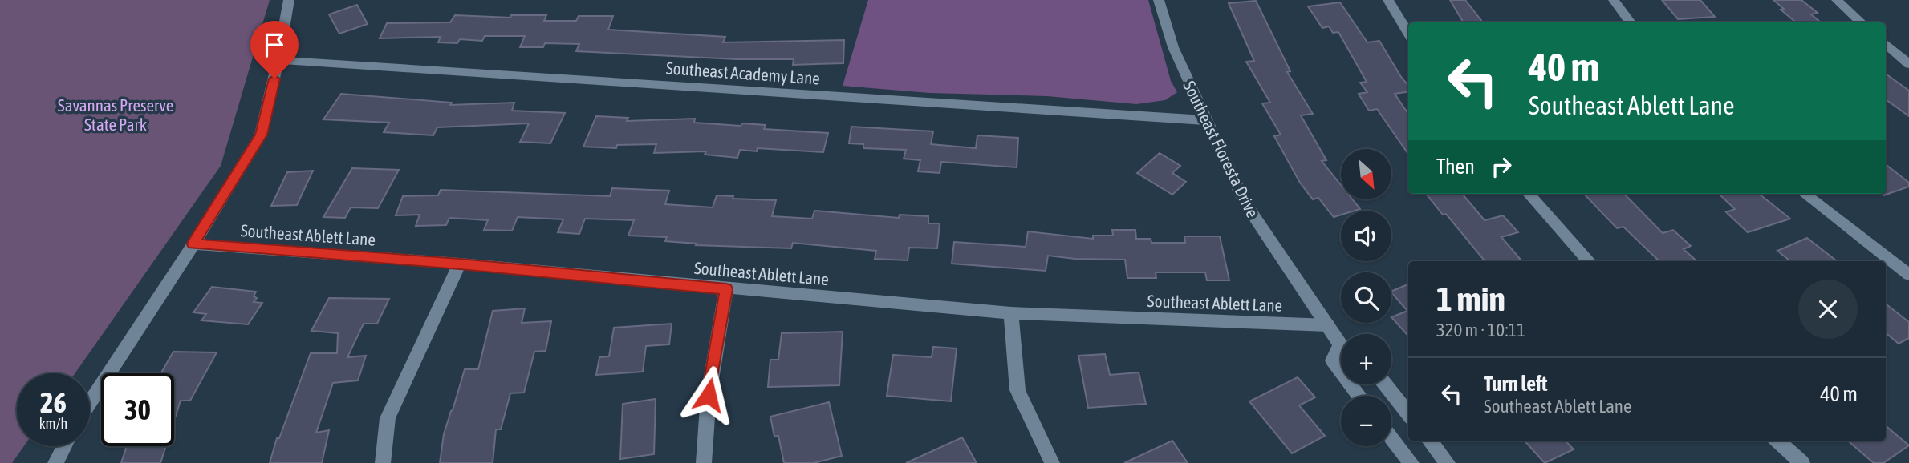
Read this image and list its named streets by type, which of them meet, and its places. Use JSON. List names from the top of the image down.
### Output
{
  "streets": {
    "street": ["Southeast Academy Lane", "Southeast Floresta Drive", "Southeast Ablett Lane"]
  },
  "crossings": [
    ["Southeast Academy Lane", "Southeast Floresta Drive"],
    ["Southeast Floresta Drive", "Southeast Ablett Lane"]
  ],
  "parks": ["Savannas Preserve State Park"],
  "north": "bottom right",
  "page": {
    "turn": ["40 m", "Southeast Ablett Lane"],
    "then": "Then",
    "map_buttons": ["+", "−"],
    "heading": ["1 min", "320 m · 10:11"],
    "list": [
      {
        "name": "Turn left",
        "note": "Southeast Ablett Lane",
        "value": "40 m"
      }
    ],
    "speed": "26 km/h",
    "limit": "30"
  }
}
